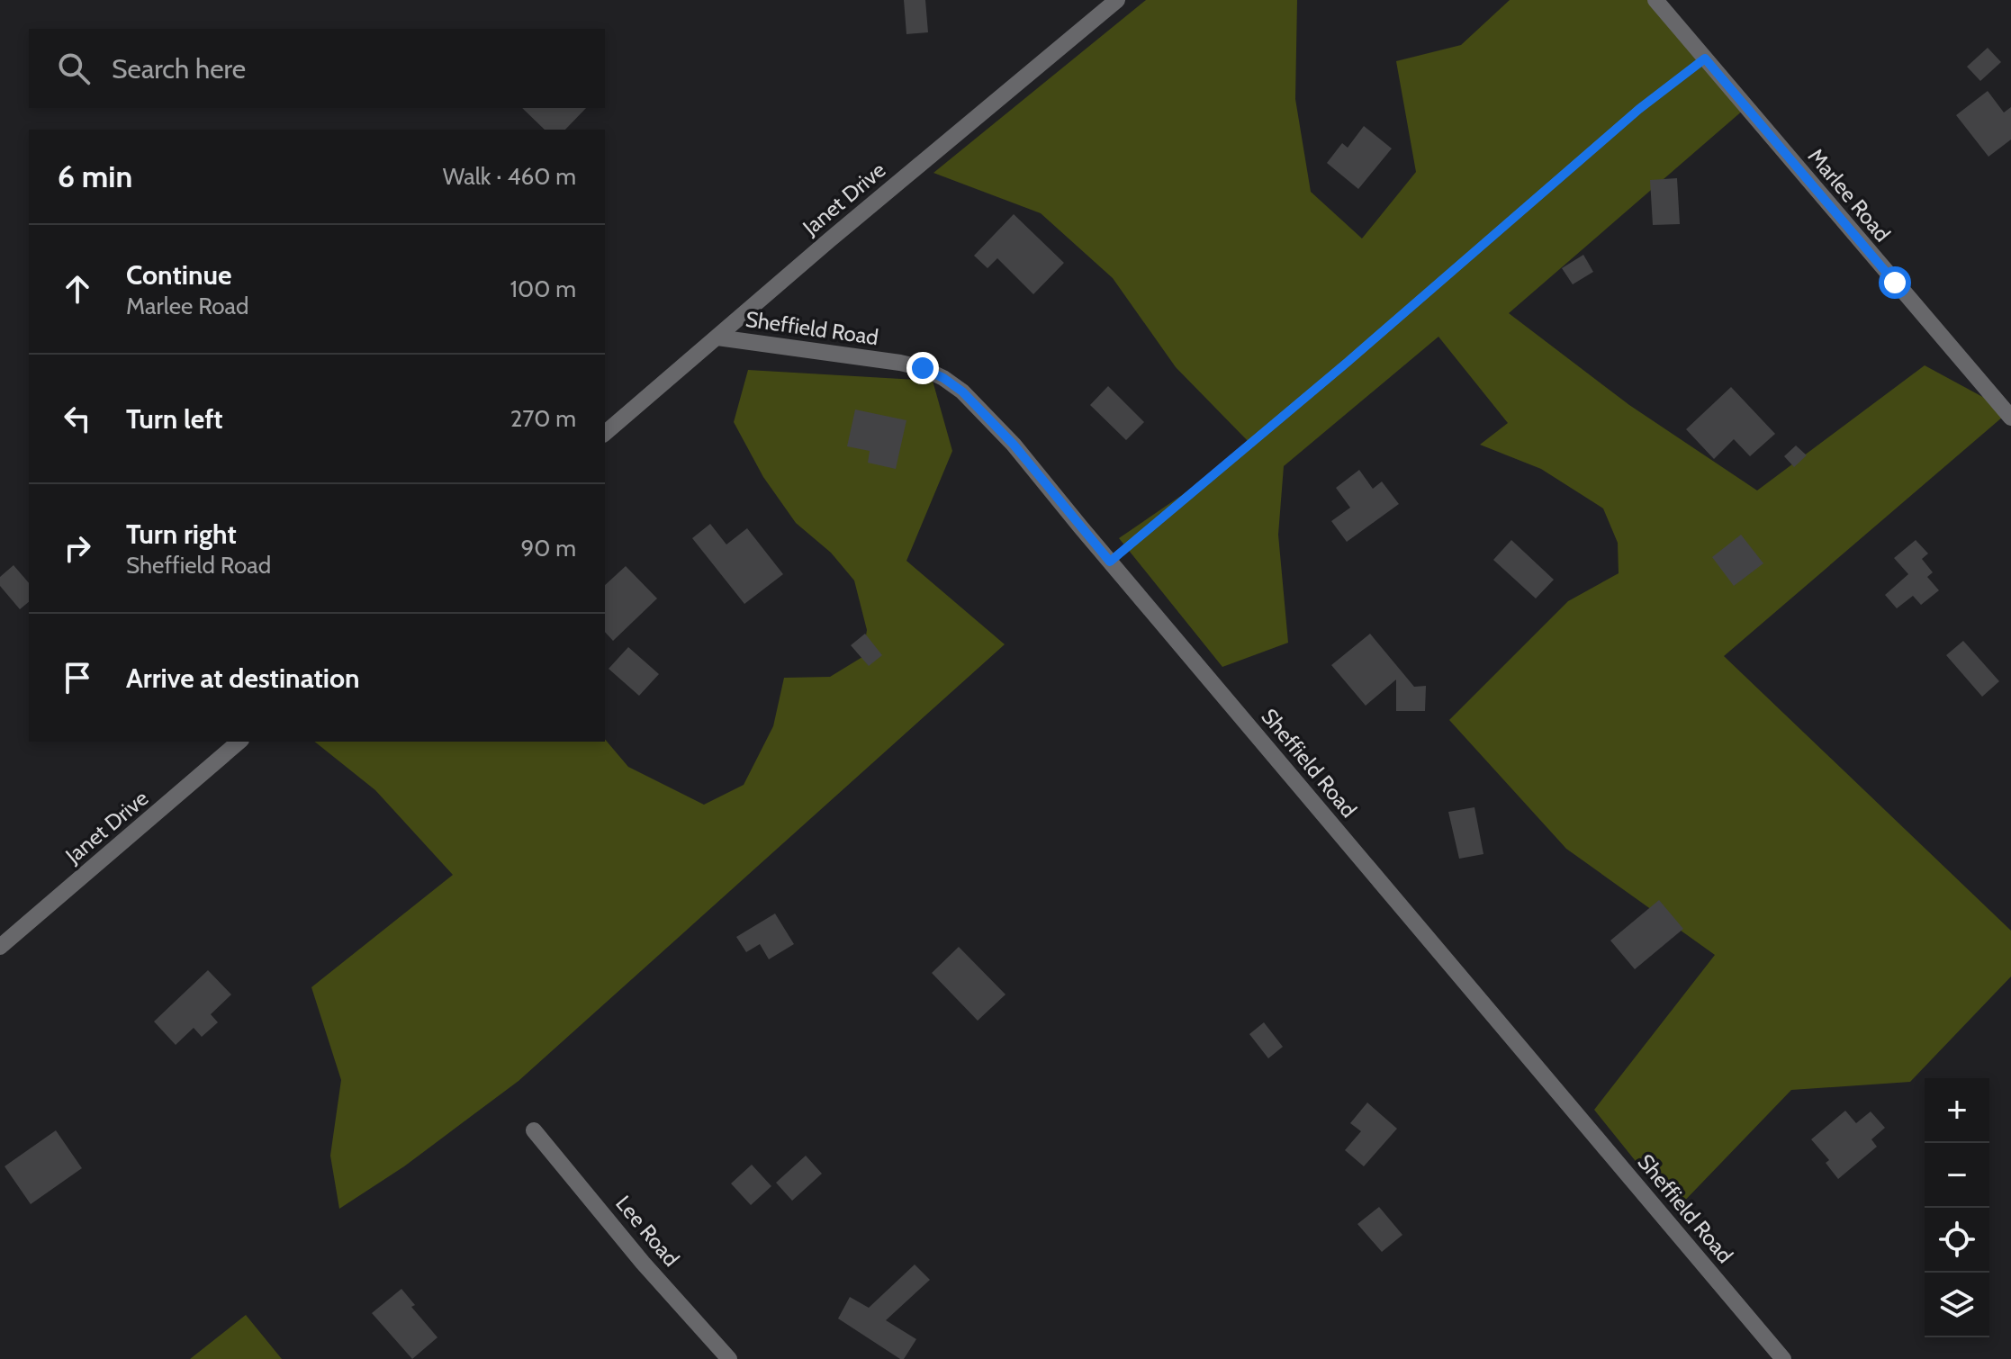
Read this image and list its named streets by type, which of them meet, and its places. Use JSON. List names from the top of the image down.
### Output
{
  "streets": {
    "street": [
      "Marlee Road",
      "Janet Drive",
      "Sheffield Road",
      "Lee Road"
    ]
  },
  "crossings": [
    ["Janet Drive", "Sheffield Road"]
  ],
  "page": {
    "search": "Search here",
    "heading": ["6 min", "Walk · 460 m"],
    "list": [
      ["Continue", "Marlee Road", "100 m"],
      ["Turn left", "270 m"],
      ["Turn right", "Sheffield Road", "90 m"],
      "Arrive at destination"
    ],
    "map_buttons": ["+", "−"]
  }
}
